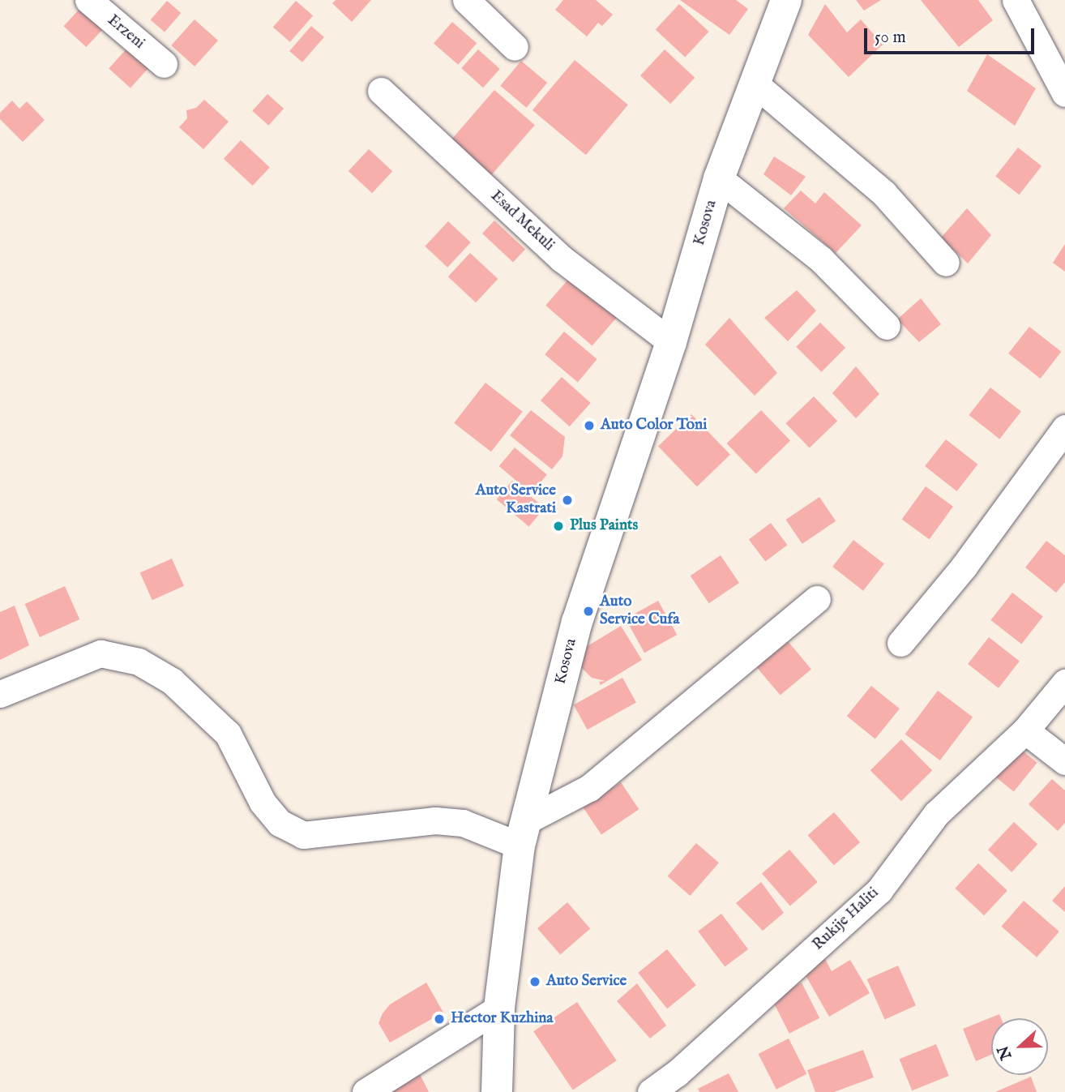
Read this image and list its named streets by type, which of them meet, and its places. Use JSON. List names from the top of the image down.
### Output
{
  "streets": {
    "street": [
      "Erzeni",
      "Esad Mekuli",
      "Kosova",
      "Rukije Haliti"
    ]
  },
  "crossings": [
    ["Esad Mekuli", "Kosova"]
  ],
  "places": [
    "Auto Color Toni",
    "Auto Service Kastrati",
    "Plus Paints",
    "Auto Service Cufa",
    "Auto Service",
    "Hector Kuzhina"
  ],
  "scale_bar": "50 m",
  "north": "left"
}
